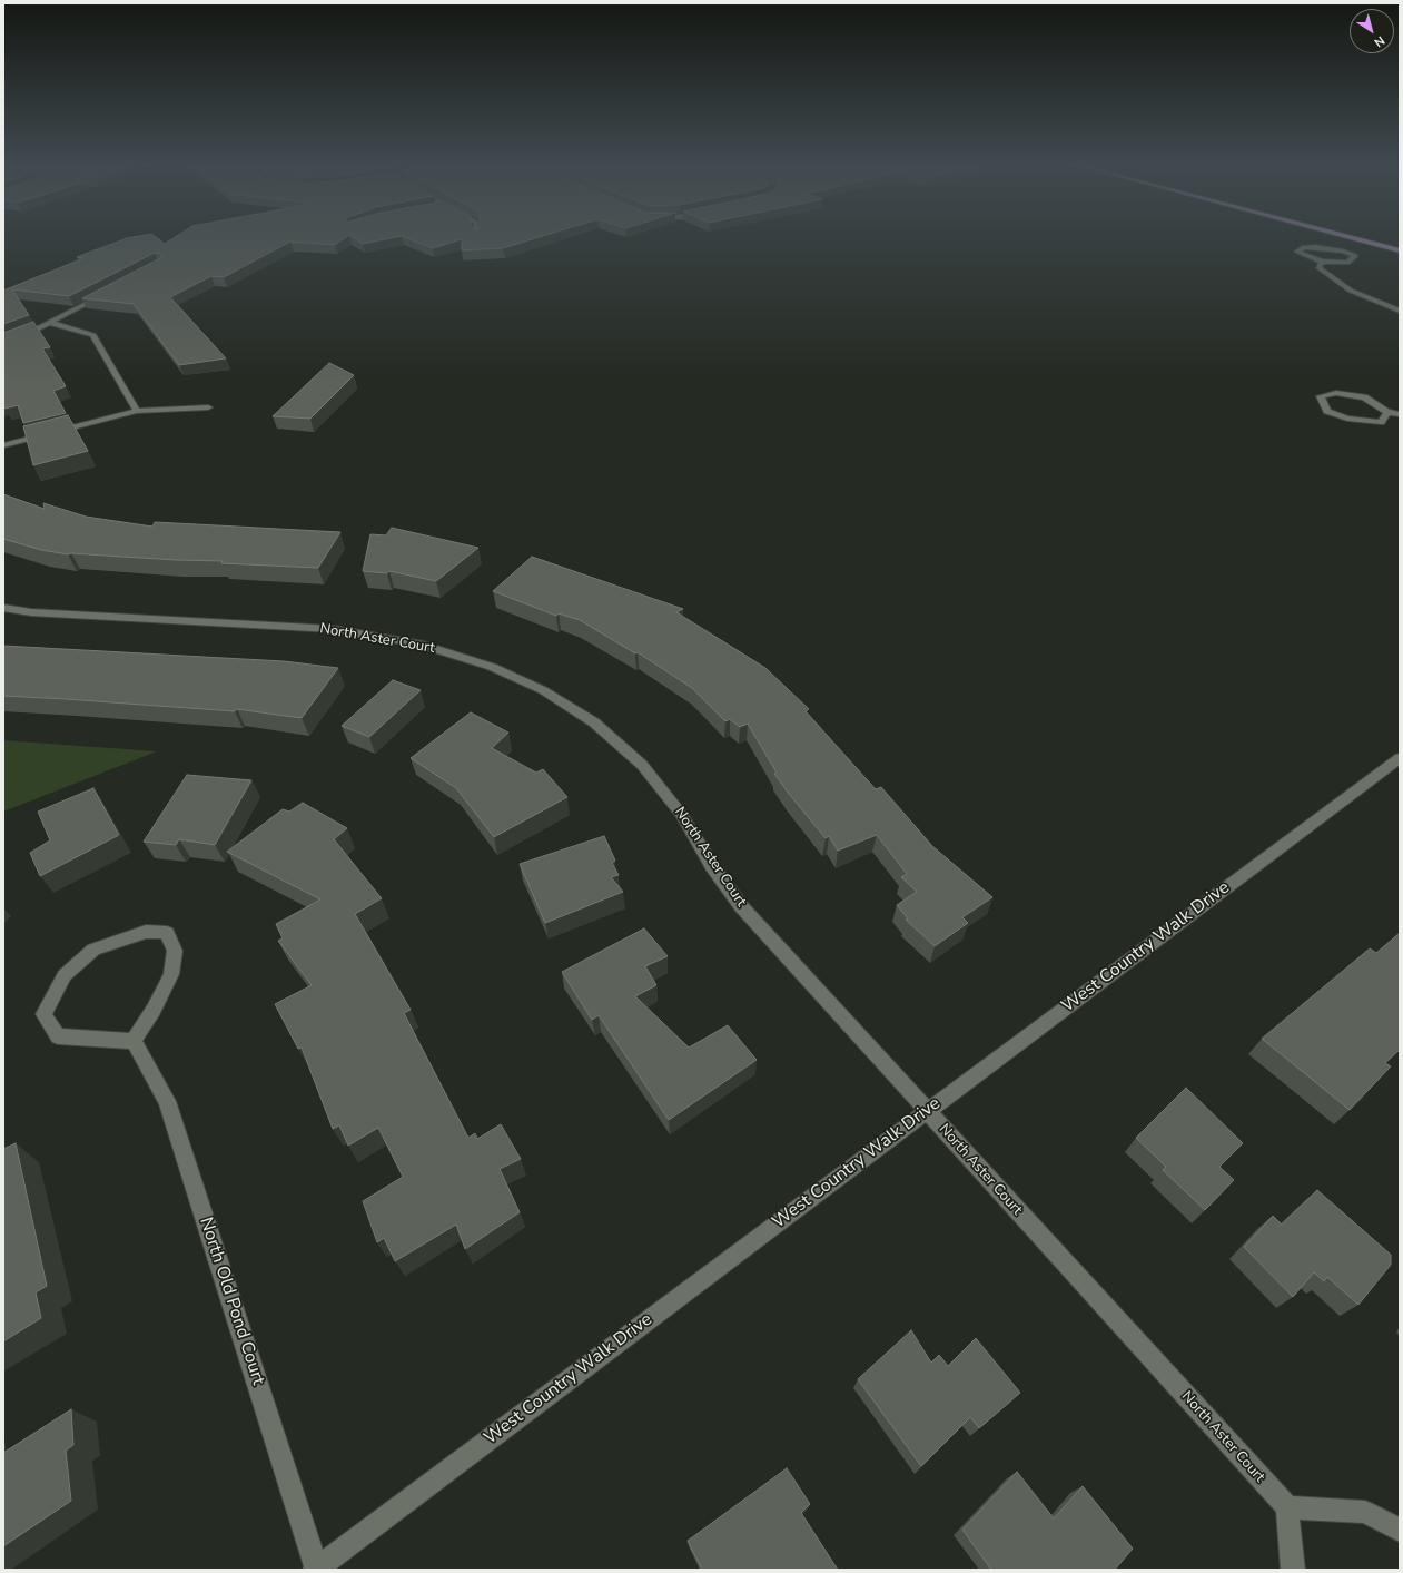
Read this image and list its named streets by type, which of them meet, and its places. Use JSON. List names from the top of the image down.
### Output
{
  "streets": {
    "street": ["North Aster Court", "West Country Walk Drive", "North Old Pond Court"]
  },
  "crossings": [
    ["North Aster Court", "West Country Walk Drive"],
    ["West Country Walk Drive", "North Old Pond Court"]
  ],
  "north": "bottom right"
}
